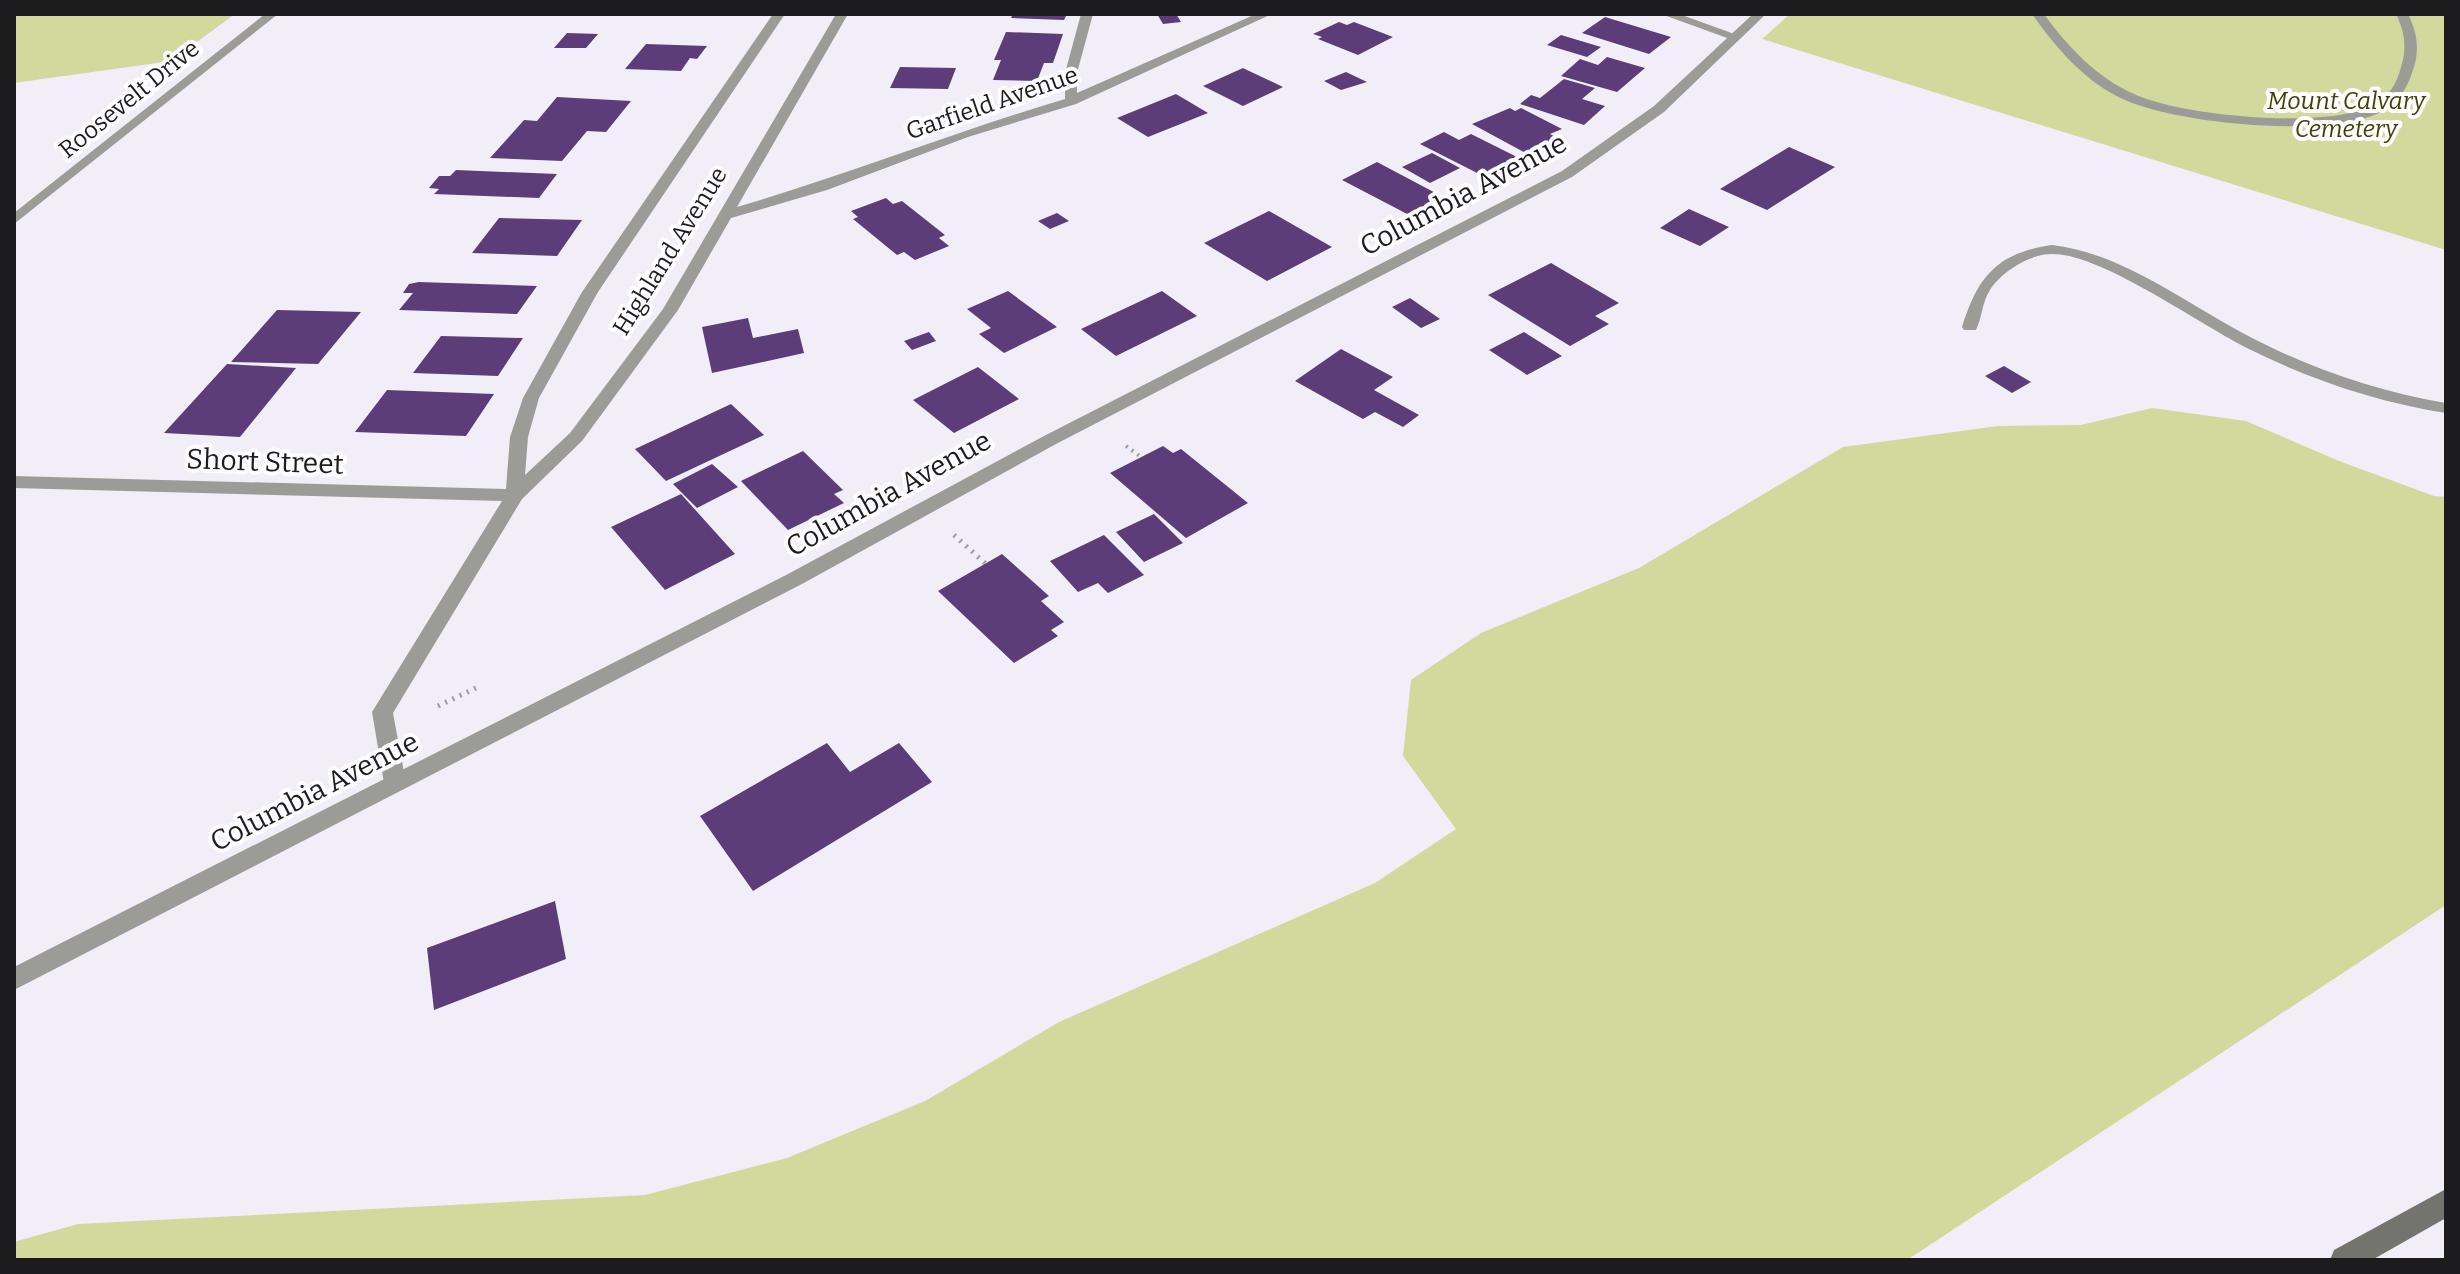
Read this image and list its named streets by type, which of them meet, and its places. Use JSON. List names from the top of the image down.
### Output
{
  "streets": {
    "street": [
      "Roosevelt Drive",
      "Garfield Avenue",
      "Columbia Avenue",
      "Highland Avenue",
      "Short Street"
    ]
  },
  "crossings": [
    ["Garfield Avenue", "Highland Avenue"],
    ["Columbia Avenue", "Highland Avenue"],
    ["Highland Avenue", "Short Street"]
  ],
  "parks": ["Mount Calvary Cemetery"]
}
